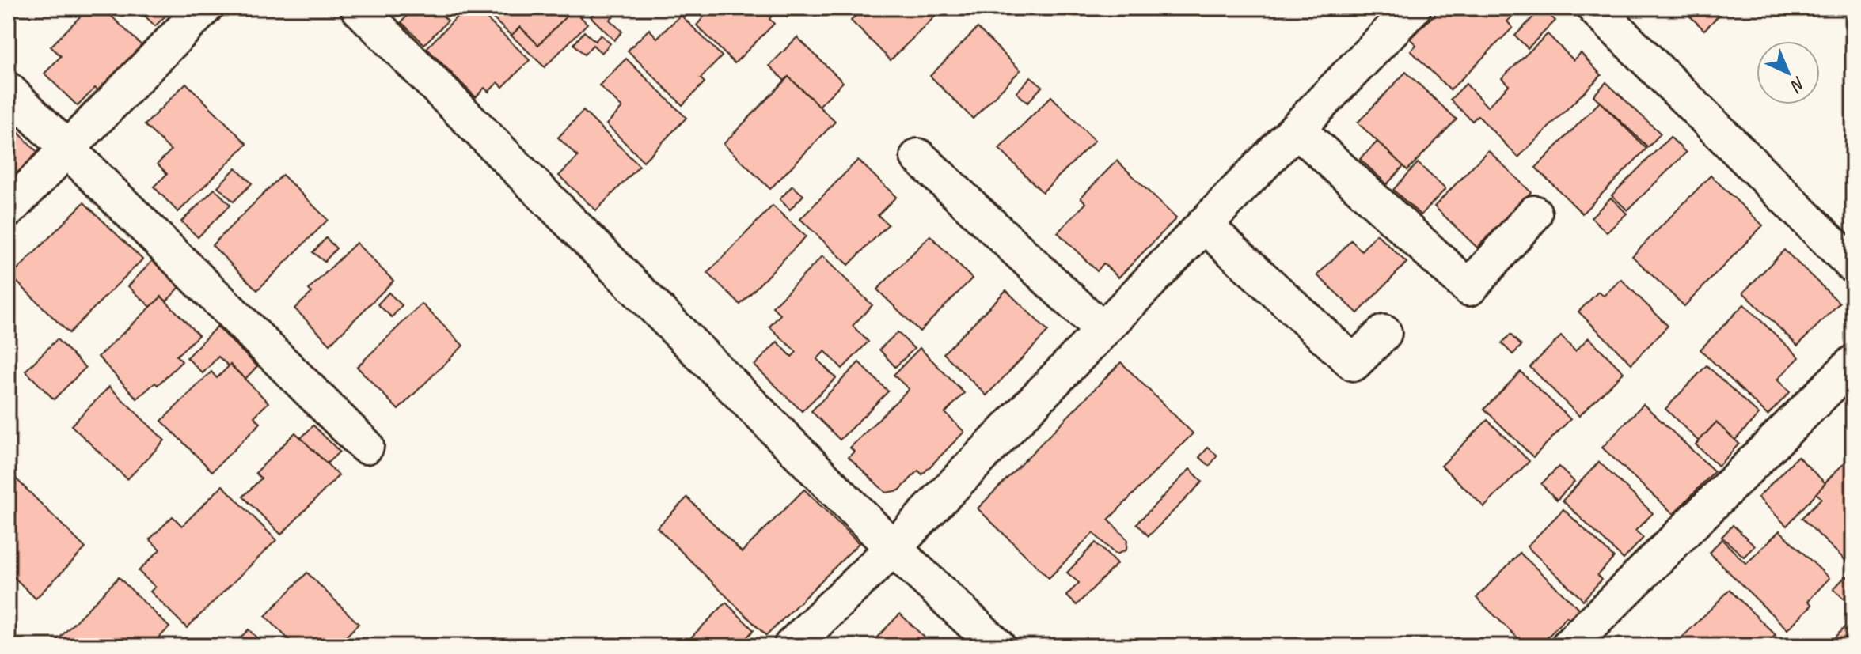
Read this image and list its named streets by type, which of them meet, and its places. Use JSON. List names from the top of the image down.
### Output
{
  "north": "bottom right"
}
